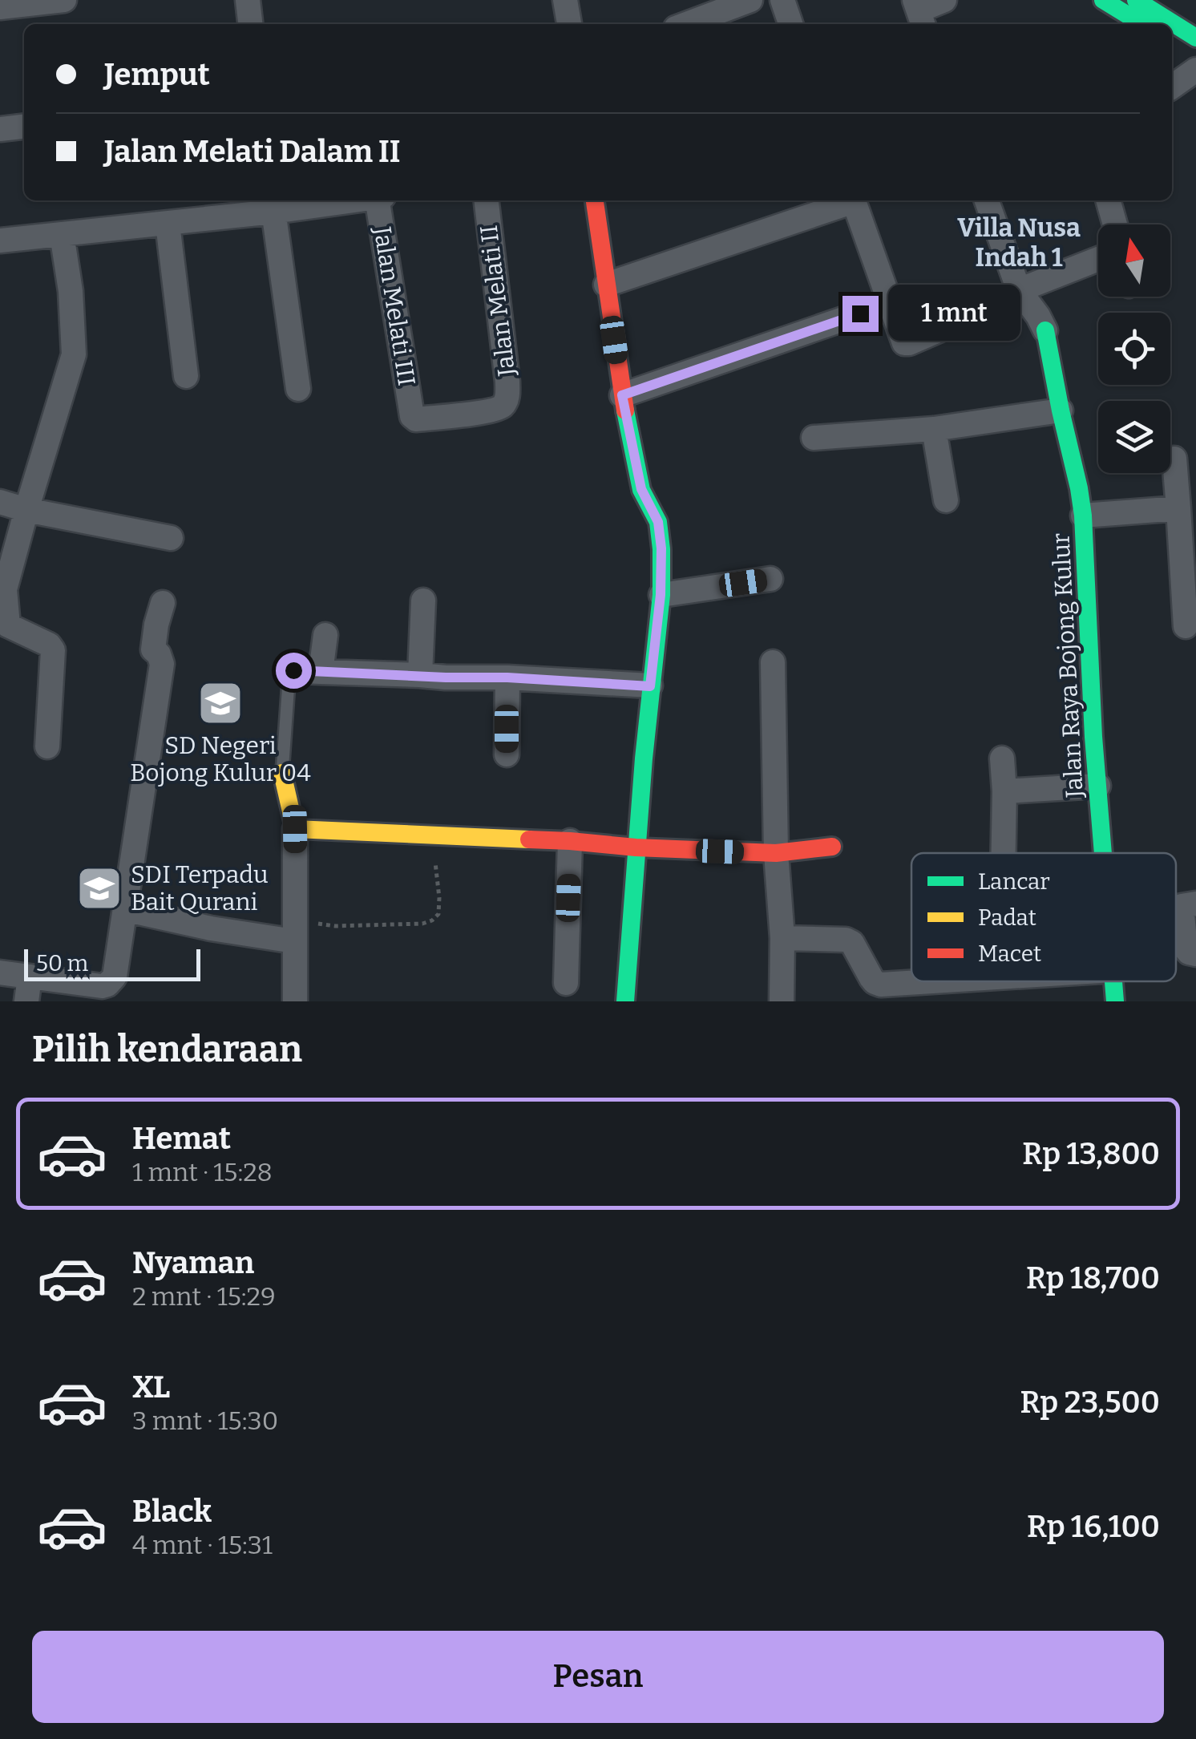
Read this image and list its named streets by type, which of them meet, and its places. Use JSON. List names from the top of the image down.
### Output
{
  "streets": {
    "street": ["Jalan Melati II", "Jalan Melati III", "Jalan Raya Bojong Kulur"]
  },
  "crossings": [
    ["Jalan Melati II", "Jalan Melati III"]
  ],
  "districts": ["Villa Nusa Indah 1"],
  "places": {
    "school or university": ["SD Negeri Bojong Kulur 04", "SDI Terpadu Bait Qurani"]
  },
  "legend": ["Lancar", "Padat", "Macet"],
  "scale_bar": "50 m",
  "north": "top",
  "page": {
    "banner": ["Jemput", "Jalan Melati Dalam II"],
    "bubble": "1 mnt",
    "scale": "50 m",
    "heading": "Pilih kendaraan",
    "list": [
      {
        "name": "Hemat",
        "note": "1 mnt · 15:28",
        "value": "Rp 13,800"
      },
      {
        "name": "Nyaman",
        "note": "2 mnt · 15:29",
        "value": "Rp 18,700"
      },
      {
        "name": "XL",
        "note": "3 mnt · 15:30",
        "value": "Rp 23,500"
      },
      {
        "name": "Black",
        "note": "4 mnt · 15:31",
        "value": "Rp 16,100"
      }
    ],
    "buttons": "Pesan"
  }
}
